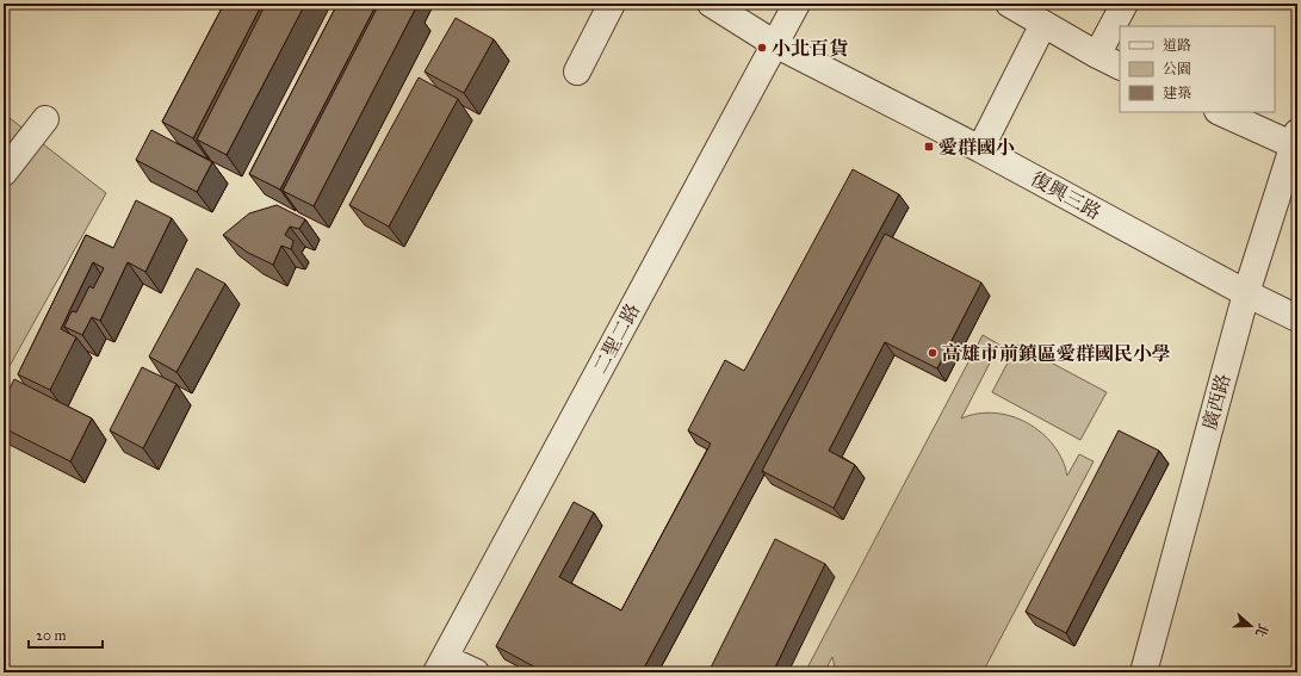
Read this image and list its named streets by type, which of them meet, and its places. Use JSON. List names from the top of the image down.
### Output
{
  "streets": {
    "street": ["復興三路", "二聖二路", "廣西路"]
  },
  "crossings": [
    ["復興三路", "二聖二路"],
    ["復興三路", "廣西路"]
  ],
  "places": {
    "other": ["小北百貨", "高雄市前鎮區愛群國民小學"],
    "transit": ["愛群國小"]
  },
  "legend": ["道路", "公園", "建築"],
  "scale_bar": "20 m",
  "north": "right"
}
